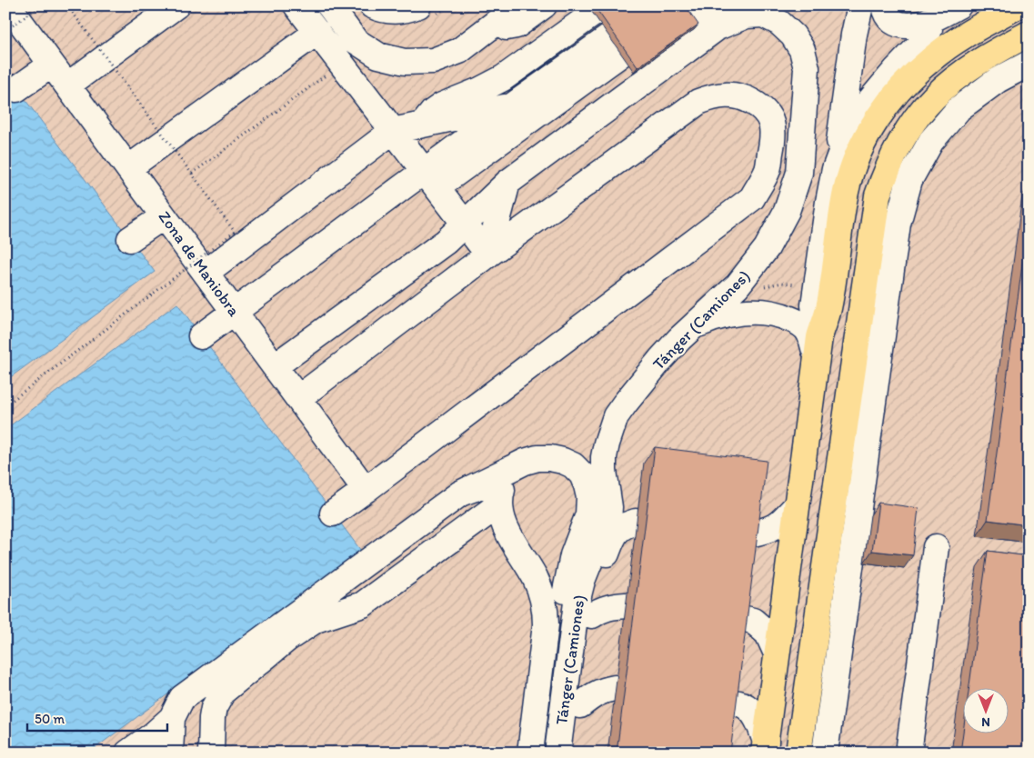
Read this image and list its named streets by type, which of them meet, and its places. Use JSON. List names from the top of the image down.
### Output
{
  "streets": {
    "street": ["Zona de Maniobra", "Tánger (Camiones)"]
  },
  "crossings": [
    ["Zona de Maniobra", "Tánger (Camiones)"]
  ],
  "scale_bar": "50 m",
  "north": "bottom"
}
